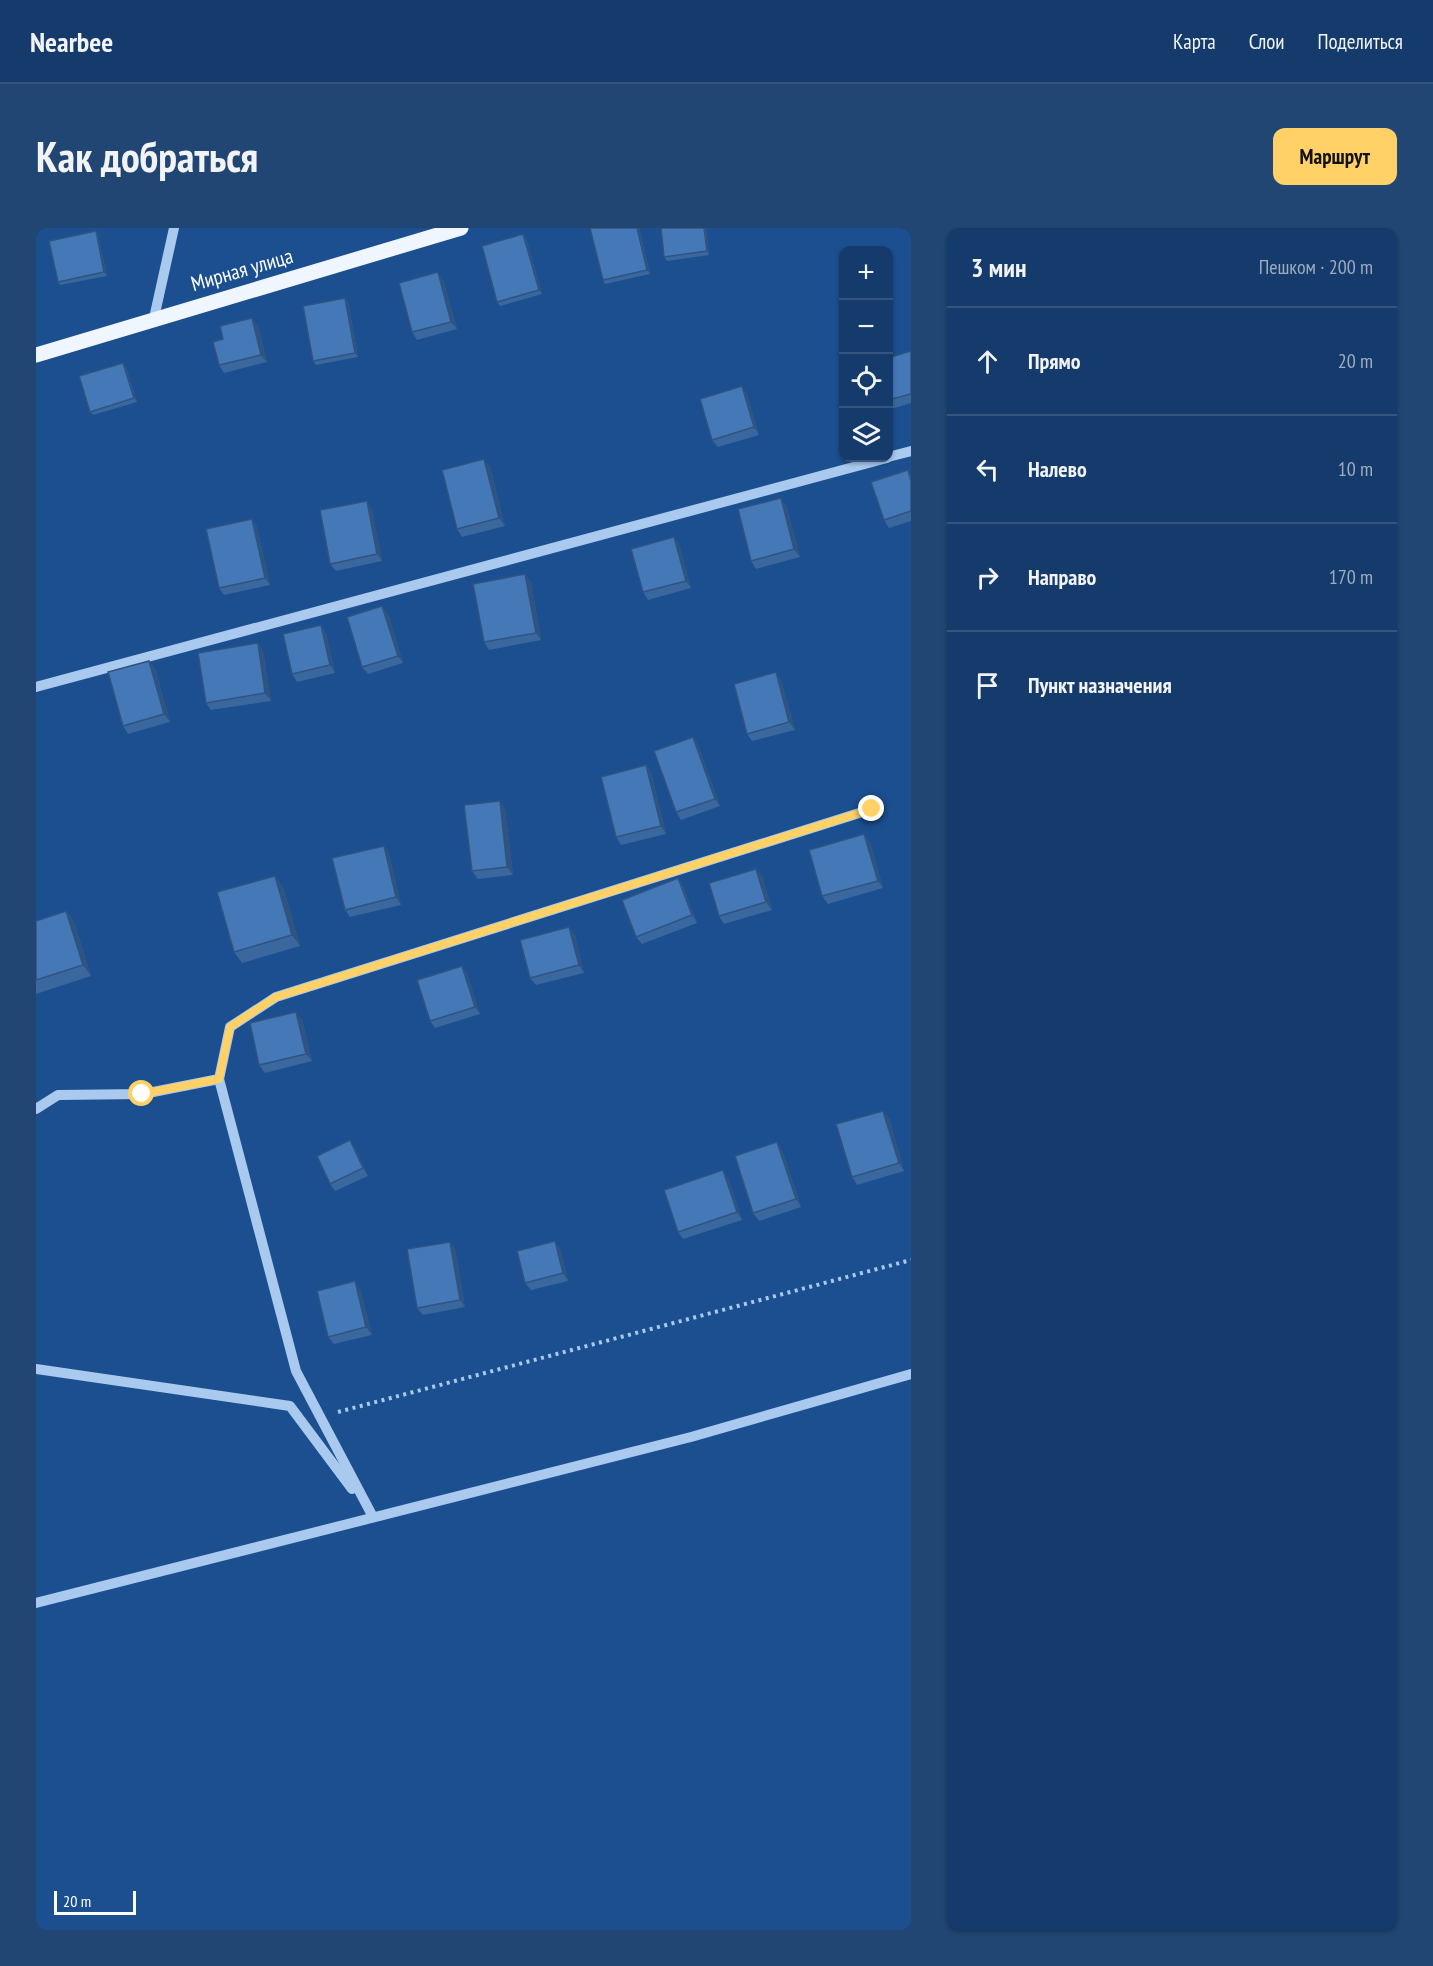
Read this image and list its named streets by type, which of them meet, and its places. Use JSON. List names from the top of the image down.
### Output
{
  "streets": {
    "main road": ["Мирная улица"]
  },
  "scale_bar": "20 m",
  "page": {
    "header": "Nearbee",
    "nav": ["Карта", "Слои", "Поделиться"],
    "buttons": "Маршрут",
    "title": "Как добраться",
    "heading": ["3 мин", "Пешком · 200 m"],
    "map_buttons": ["+", "−"],
    "list": [
      ["Прямо", "20 m"],
      ["Налево", "10 m"],
      ["Направо", "170 m"],
      "Пункт назначения"
    ],
    "scale": "20 m"
  }
}
